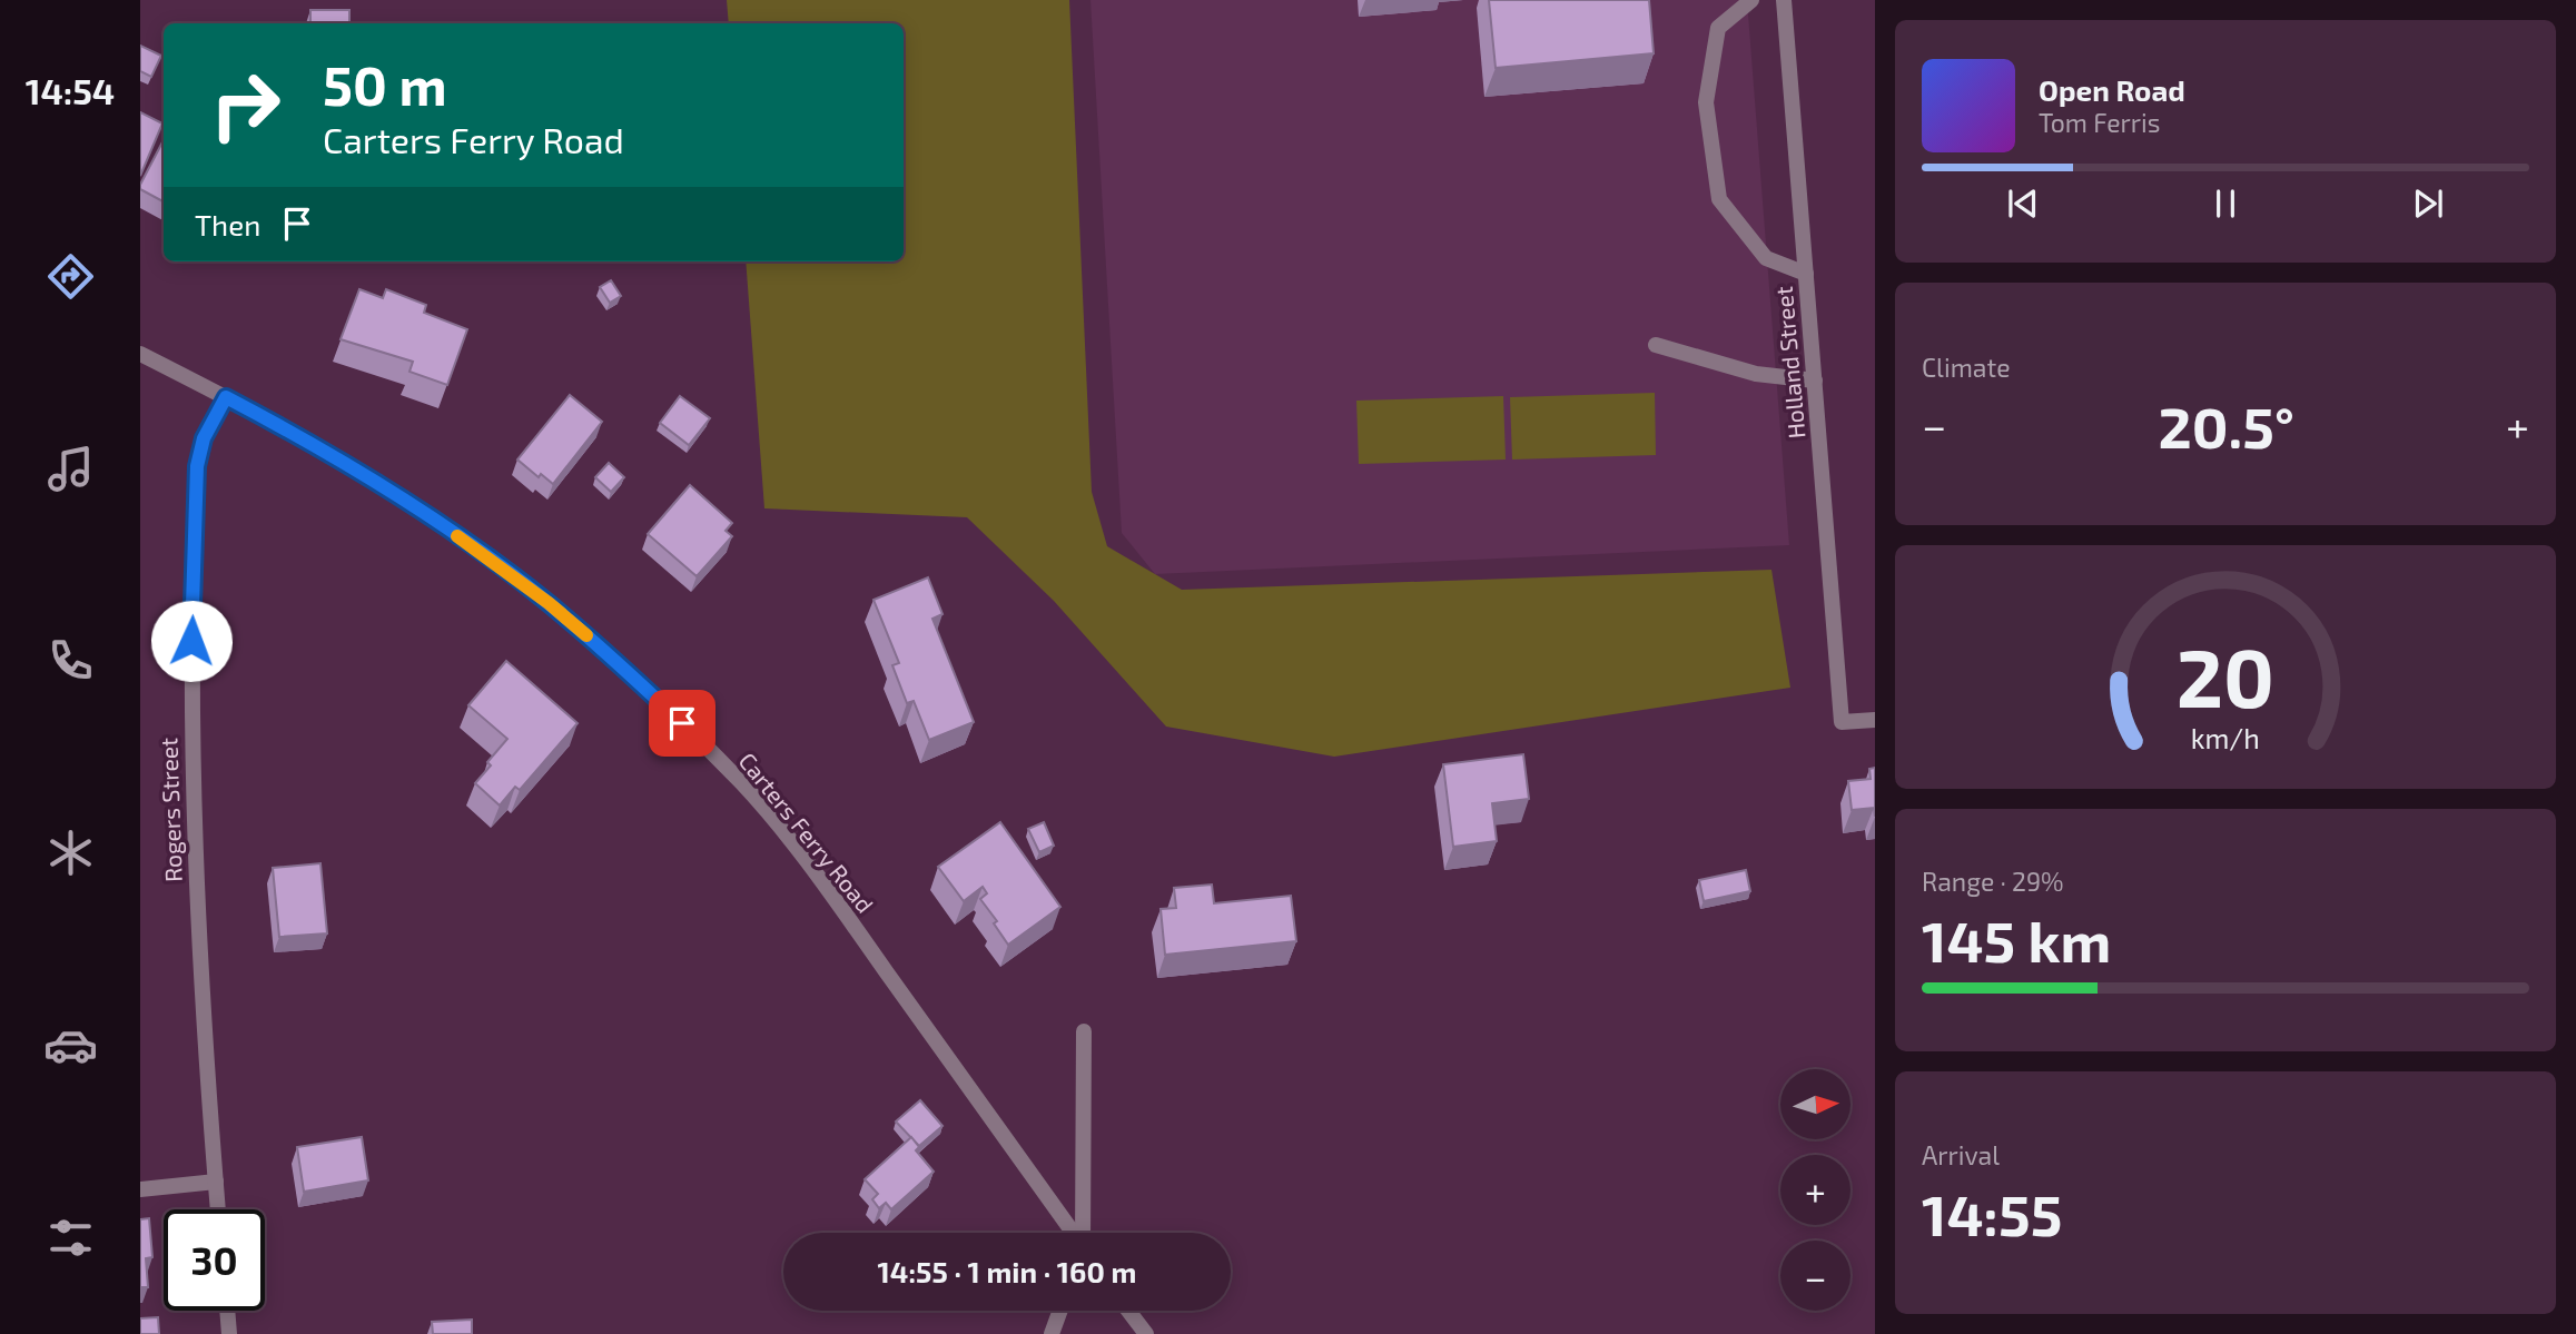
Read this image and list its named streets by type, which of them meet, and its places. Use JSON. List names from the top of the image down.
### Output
{
  "streets": {
    "street": ["Holland Street", "Rogers Street", "Carters Ferry Road"]
  },
  "crossings": [
    ["Rogers Street", "Carters Ferry Road"]
  ],
  "north": "right",
  "page": {
    "tabs": "14:54",
    "turn": ["50 m", "Carters Ferry Road"],
    "song": ["Open Road", "Tom Ferris"],
    "then": "Then",
    "tile": [
      "Climate",
      ["Range · 29%", "145 km"],
      ["Arrival", "14:55"]
    ],
    "heat": ["−", "20.5°", "+"],
    "map_buttons": ["+", "−"],
    "limit": "30",
    "trip": "14:55 · 1 min · 160 m",
    "gauge": ["20", "km/h"]
  }
}
